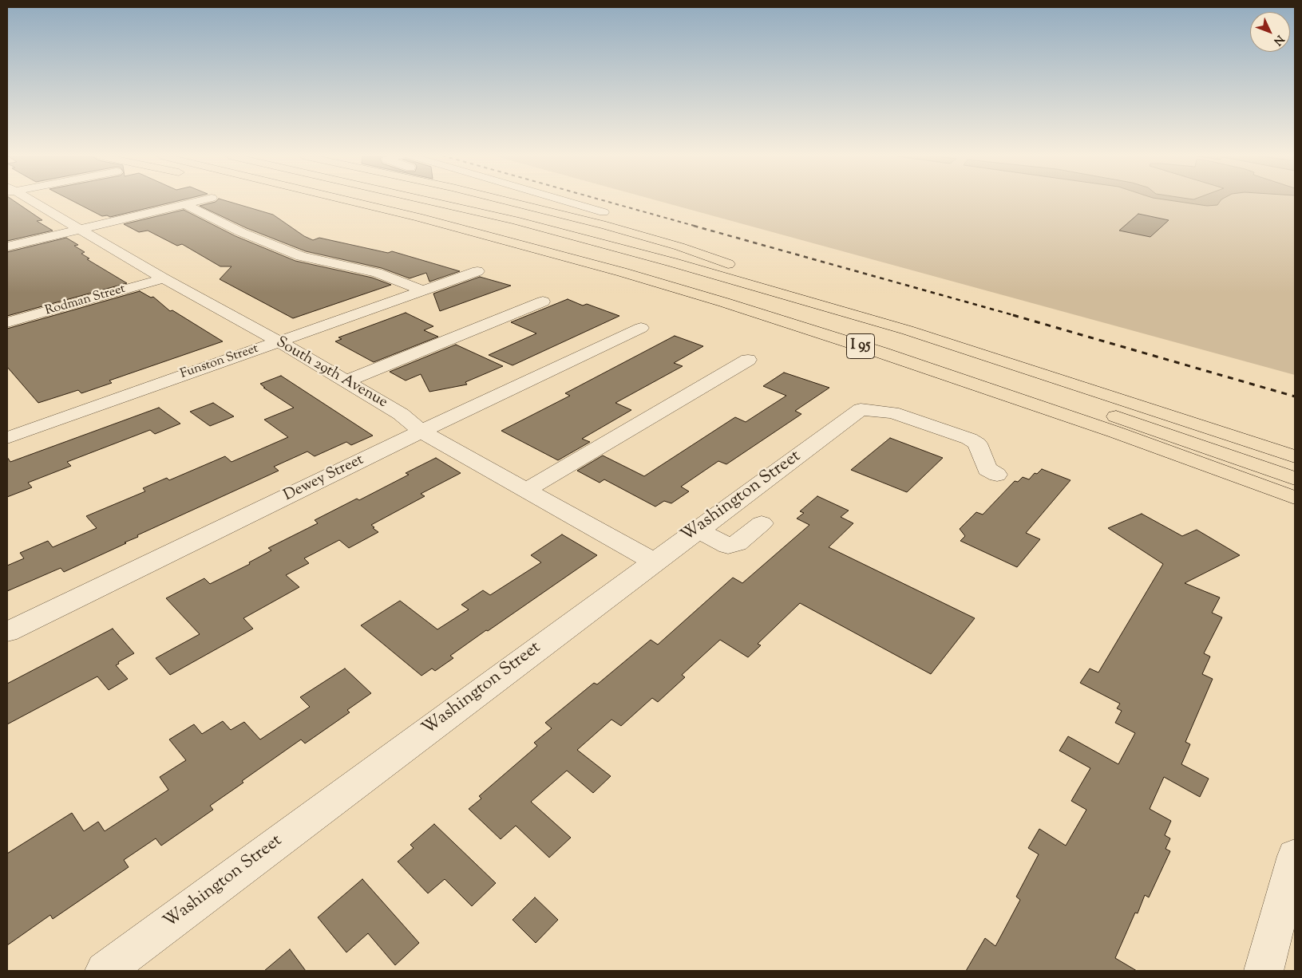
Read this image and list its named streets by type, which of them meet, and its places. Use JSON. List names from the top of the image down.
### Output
{
  "streets": {
    "highway": ["I 95"],
    "street": [
      "Rodman Street",
      "Funston Street",
      "South 29th Avenue",
      "Dewey Street",
      "Washington Street"
    ]
  },
  "crossings": [
    ["Rodman Street", "South 29th Avenue"],
    ["Funston Street", "South 29th Avenue"],
    ["South 29th Avenue", "Dewey Street"],
    ["South 29th Avenue", "Washington Street"]
  ],
  "north": "bottom right"
}
